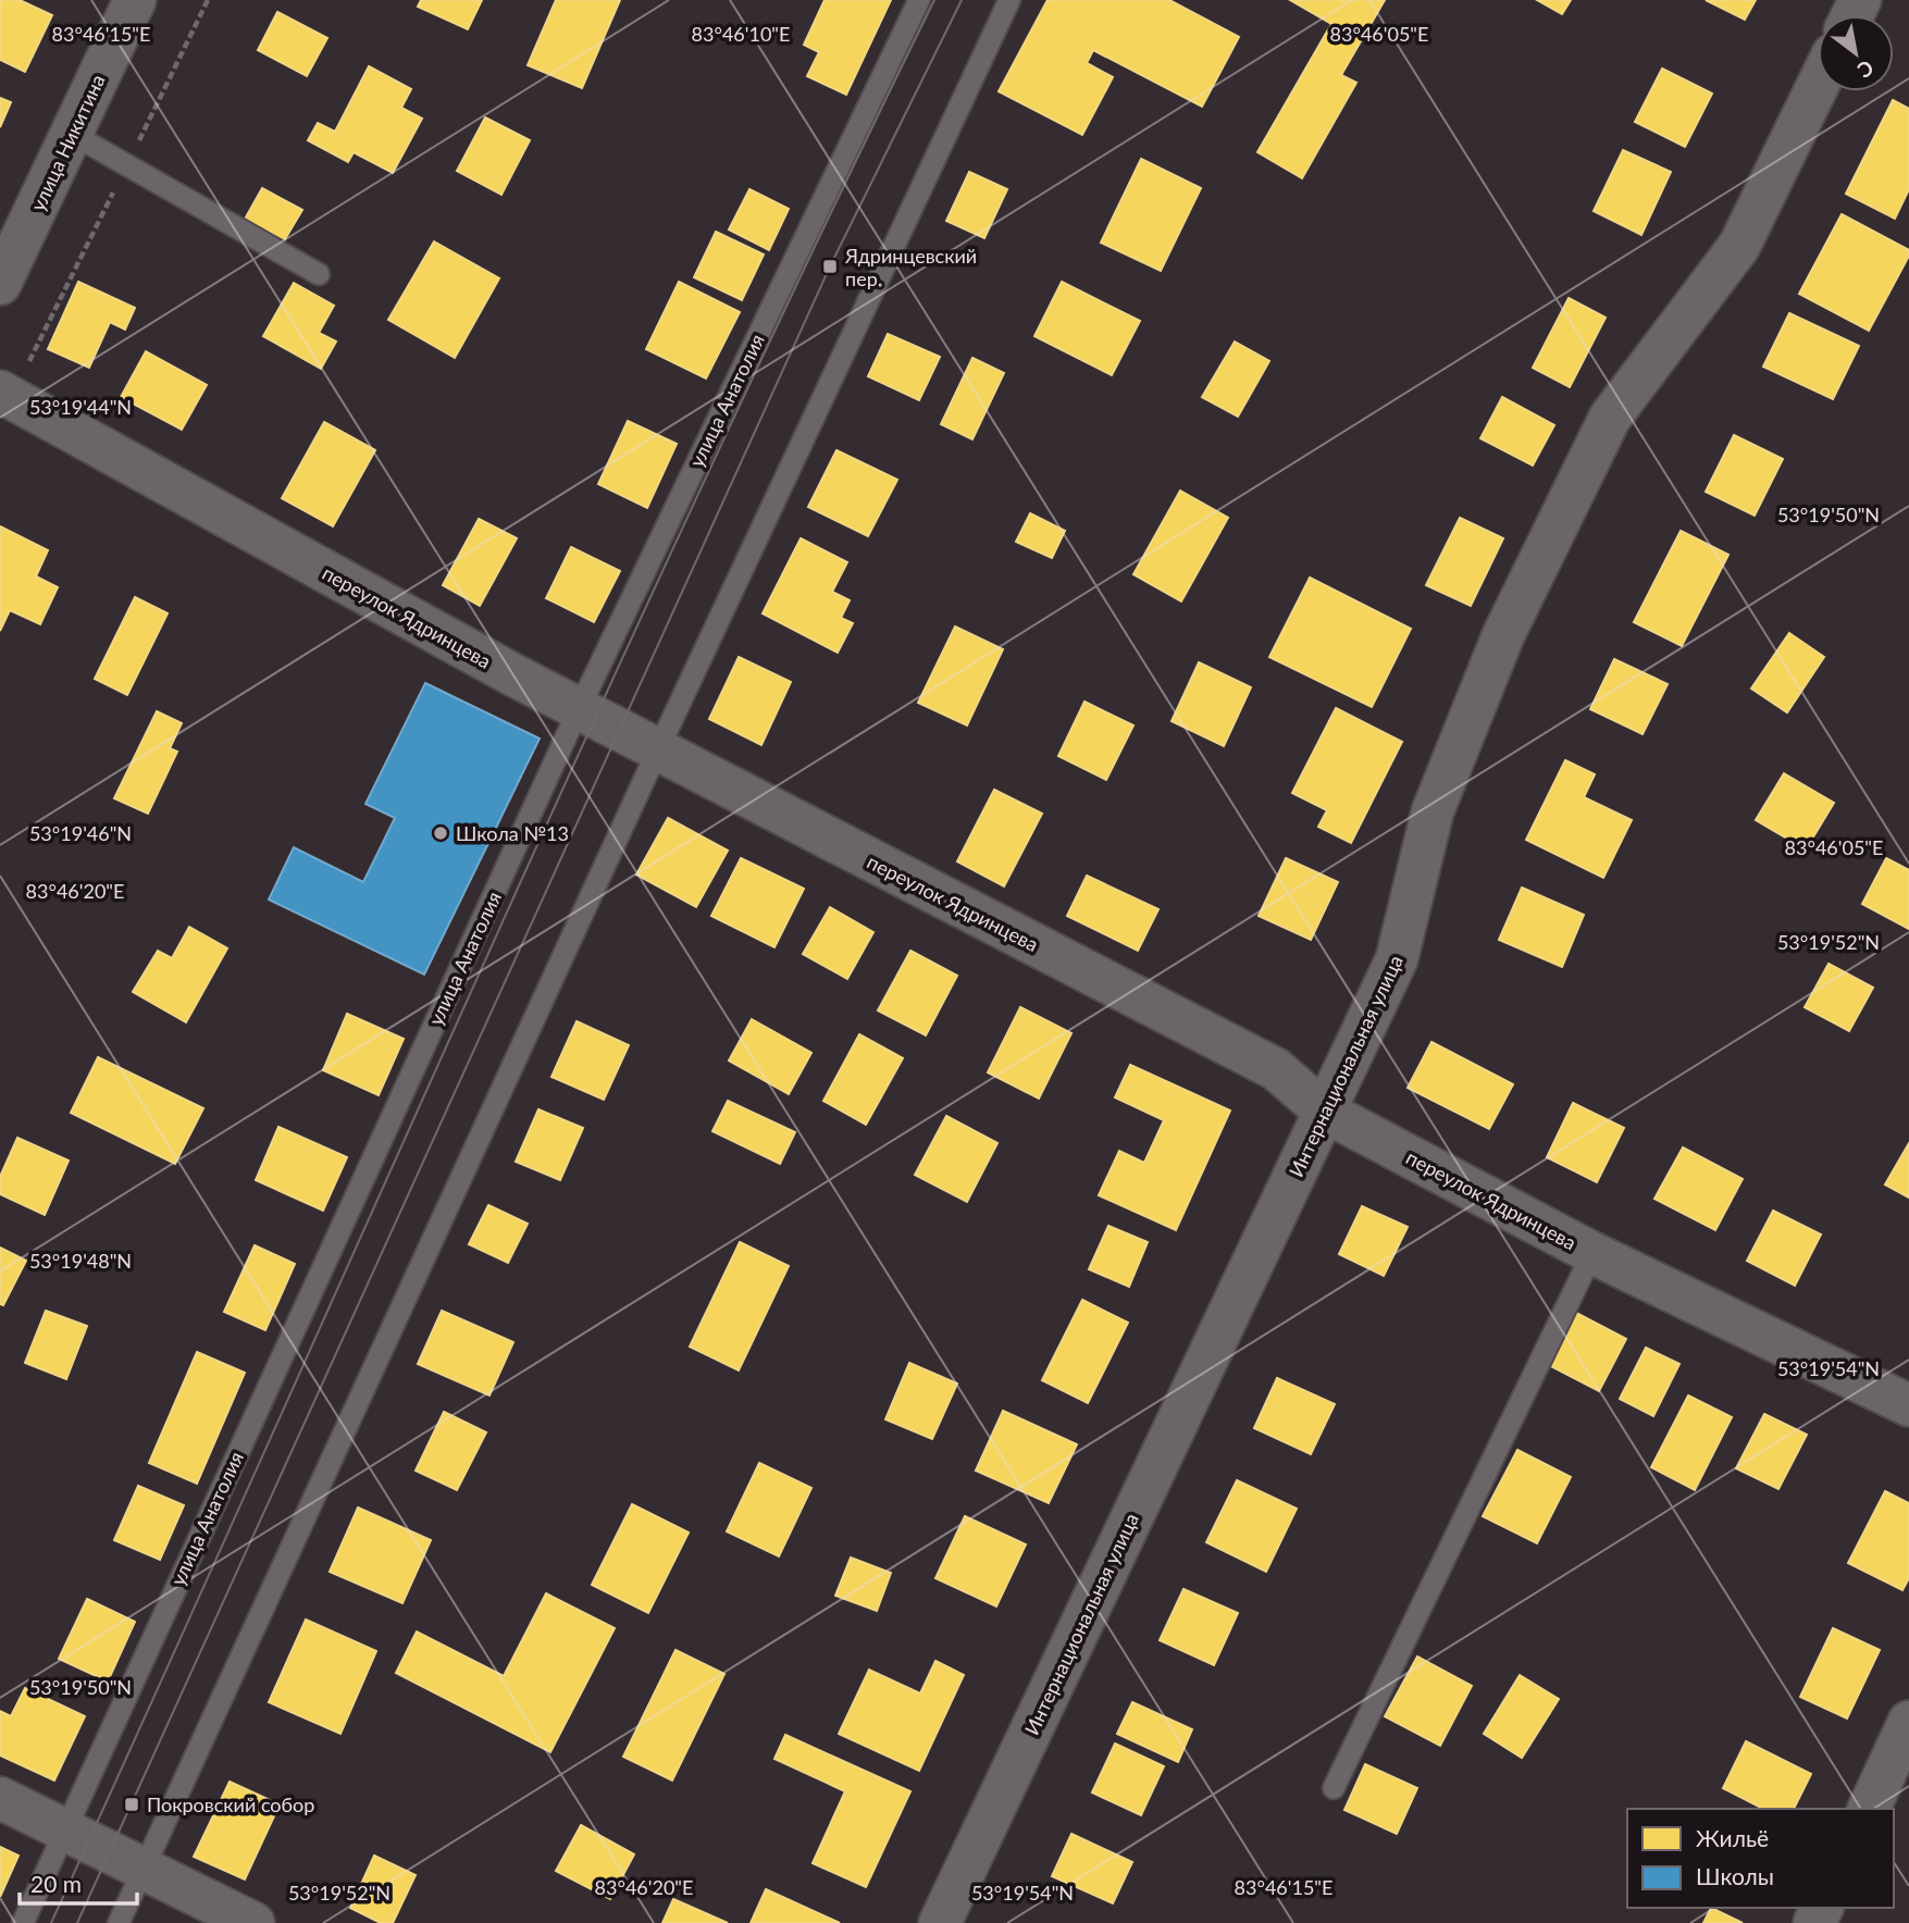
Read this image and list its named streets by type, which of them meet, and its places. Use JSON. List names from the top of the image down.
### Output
{
  "streets": {
    "street": ["улица Никитина", "переулок Ядринцева", "Интернациональная улица"],
    "lane": ["улица Анатолия"]
  },
  "crossings": [
    ["улица Анатолия", "переулок Ядринцева"],
    ["переулок Ядринцева", "Интернациональная улица"]
  ],
  "places": {
    "transit": ["Ядринцевский пер.", "Покровский собор"],
    "other": ["Школа №13"]
  },
  "legend": ["Жильё", "Школы"],
  "scale_bar": "20 m",
  "north": "bottom right",
  "coordinates": [
    "83°46'15\"E",
    "83°46'10\"E",
    "83°46'05\"E",
    "53°19'44\"N",
    "53°19'50\"N",
    "53°19'46\"N",
    "83°46'20\"E",
    "53°19'52\"N",
    "53°19'48\"N",
    "53°19'54\"N"
  ]
}
